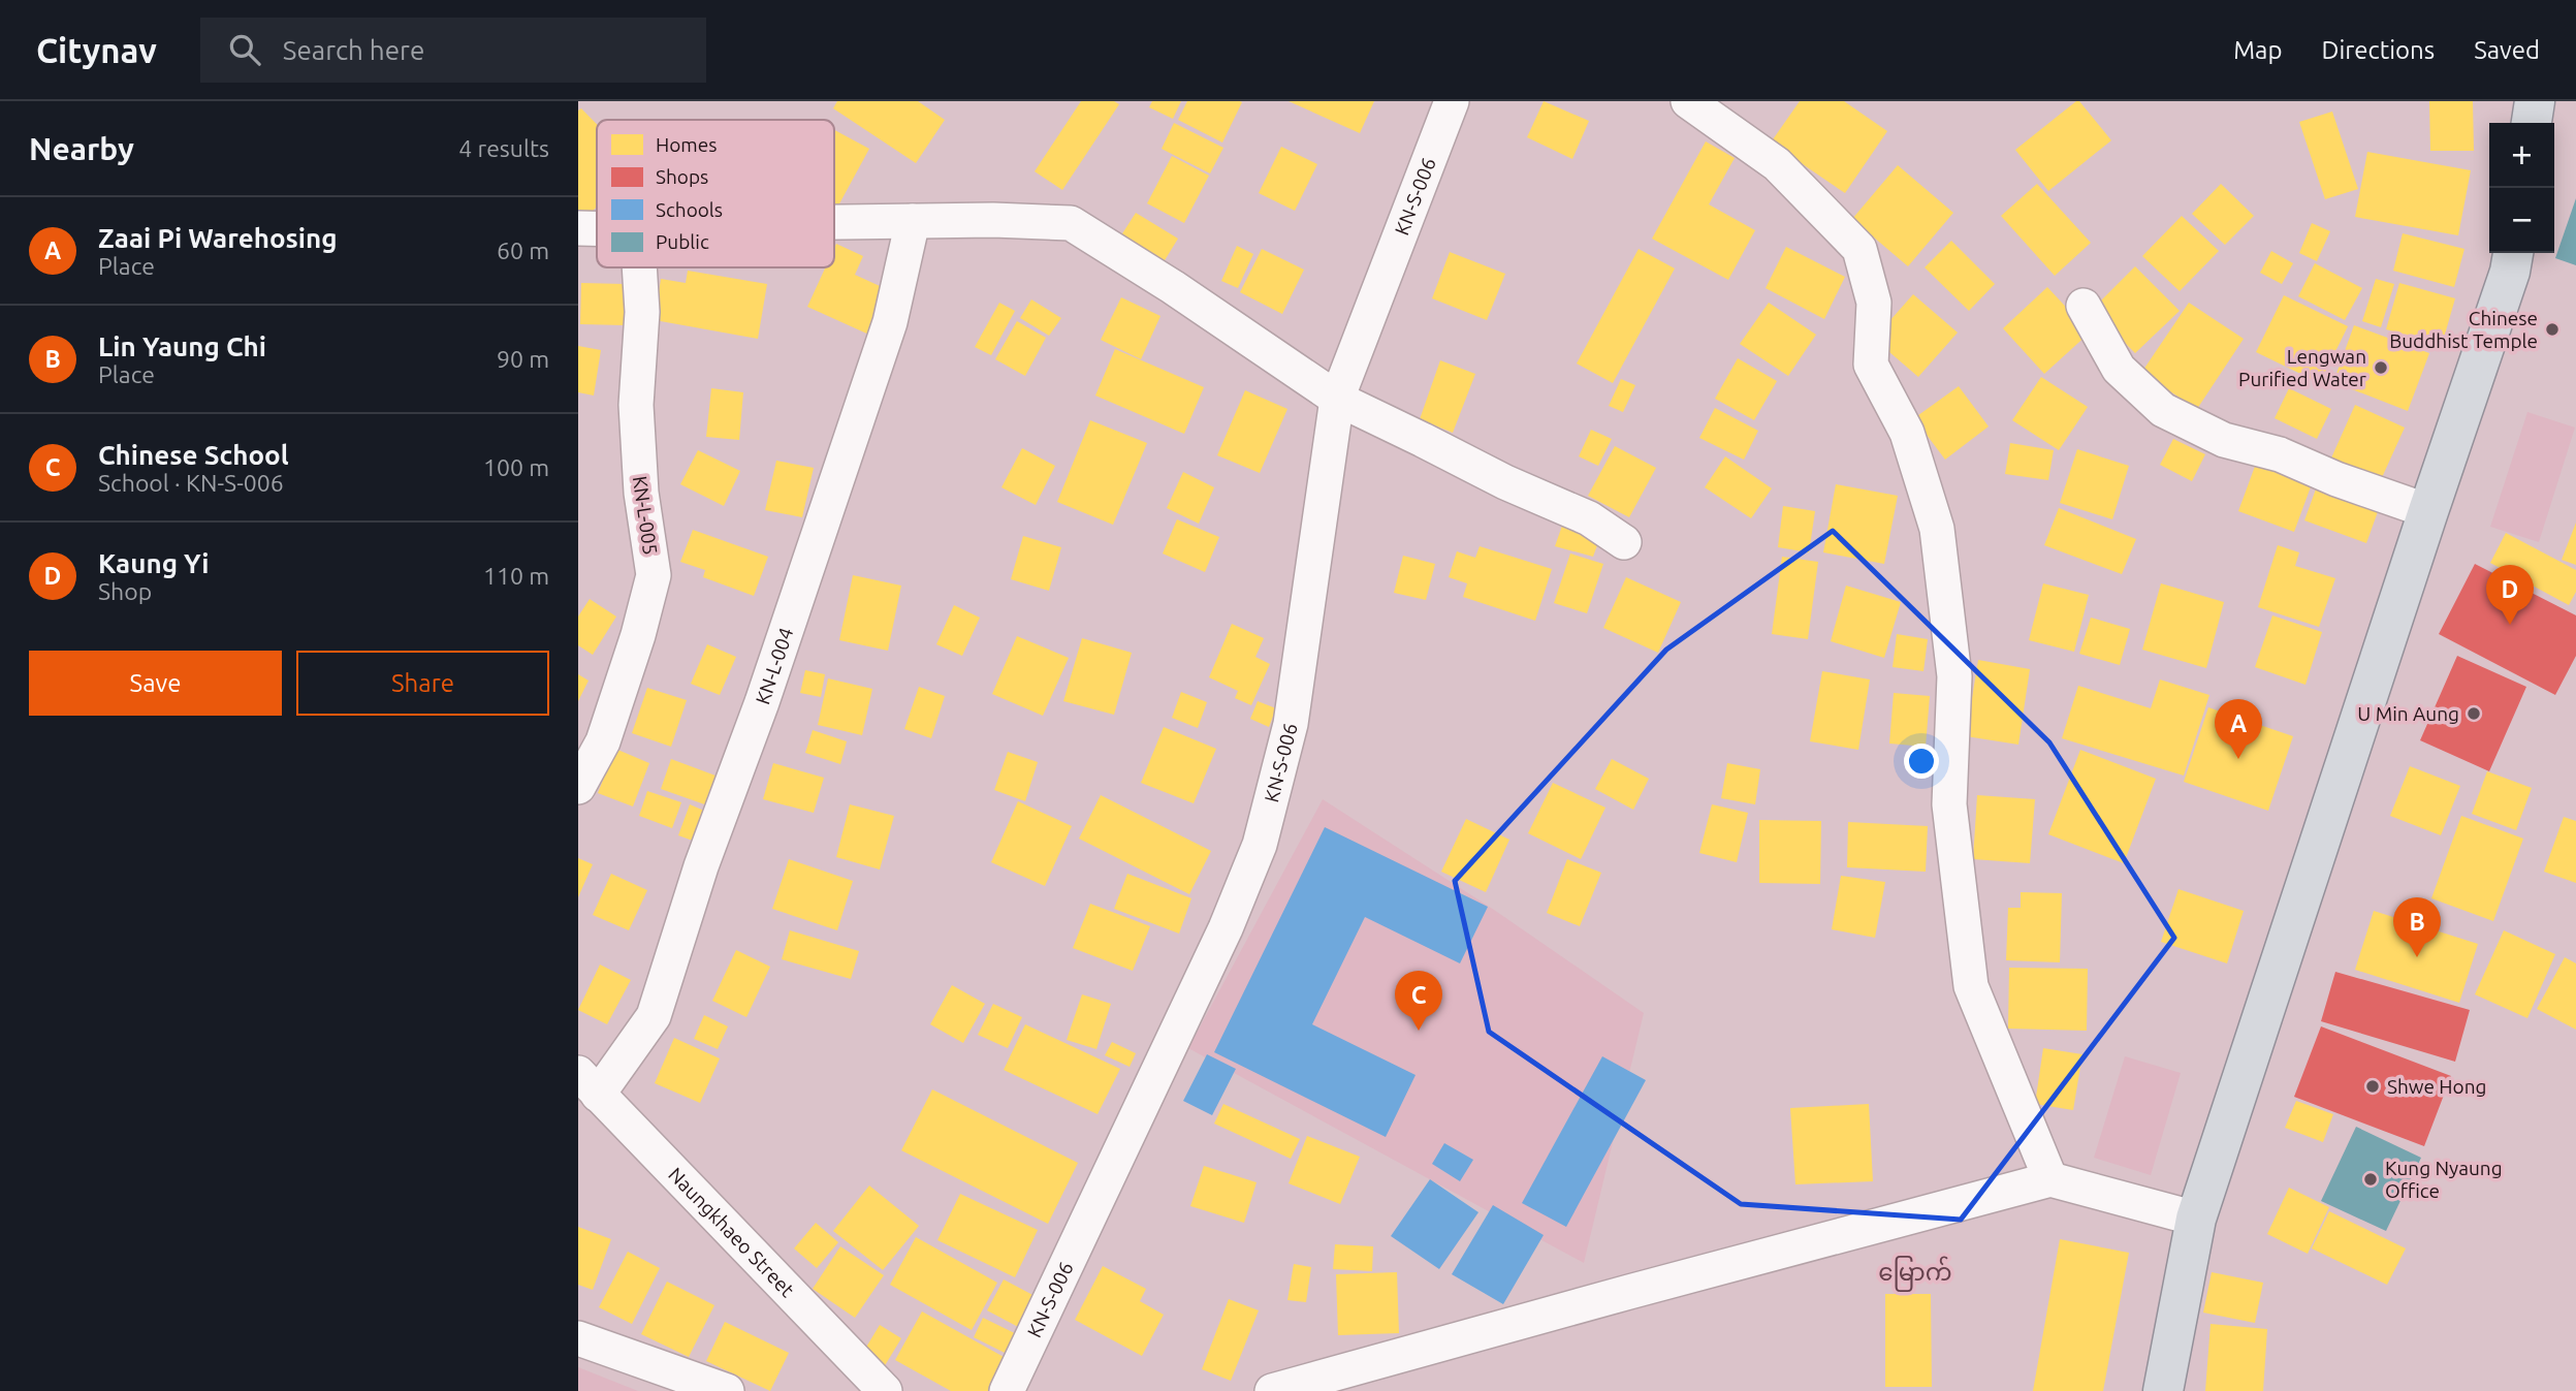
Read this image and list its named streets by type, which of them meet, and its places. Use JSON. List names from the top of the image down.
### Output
{
  "streets": {
    "street": [
      "KN-S-006",
      "KN-L-005",
      "KN-L-004",
      "Naungkhaeo Street"
    ]
  },
  "crossings": [
    ["KN-L-004", "Naungkhaeo Street"]
  ],
  "districts": ["မြောက်"],
  "places": [
    "Chinese Buddhist Temple",
    "Lengwan Purified Water",
    "U Min Aung",
    "Shwe Hong",
    "Kung Nyaung Office"
  ],
  "legend": [
    "Homes",
    "Shops",
    "Schools",
    "Public"
  ],
  "page": {
    "header": "Citynav",
    "search": "Search here",
    "nav": ["Map", "Directions", "Saved"],
    "heading": ["Nearby", "4 results"],
    "map_buttons": ["+", "−"],
    "list": [
      {
        "mark": "A",
        "name": "Zaai Pi Warehosing",
        "note": "Place",
        "value": "60 m"
      },
      {
        "mark": "B",
        "name": "Lin Yaung Chi",
        "note": "Place",
        "value": "90 m"
      },
      {
        "mark": "C",
        "name": "Chinese School",
        "note": "School · KN-S-006",
        "value": "100 m"
      },
      {
        "mark": "D",
        "name": "Kaung Yi",
        "note": "Shop",
        "value": "110 m"
      }
    ],
    "pins": [
      "D",
      "A",
      "B",
      "C"
    ],
    "buttons": ["Save", "Share"]
  }
}
